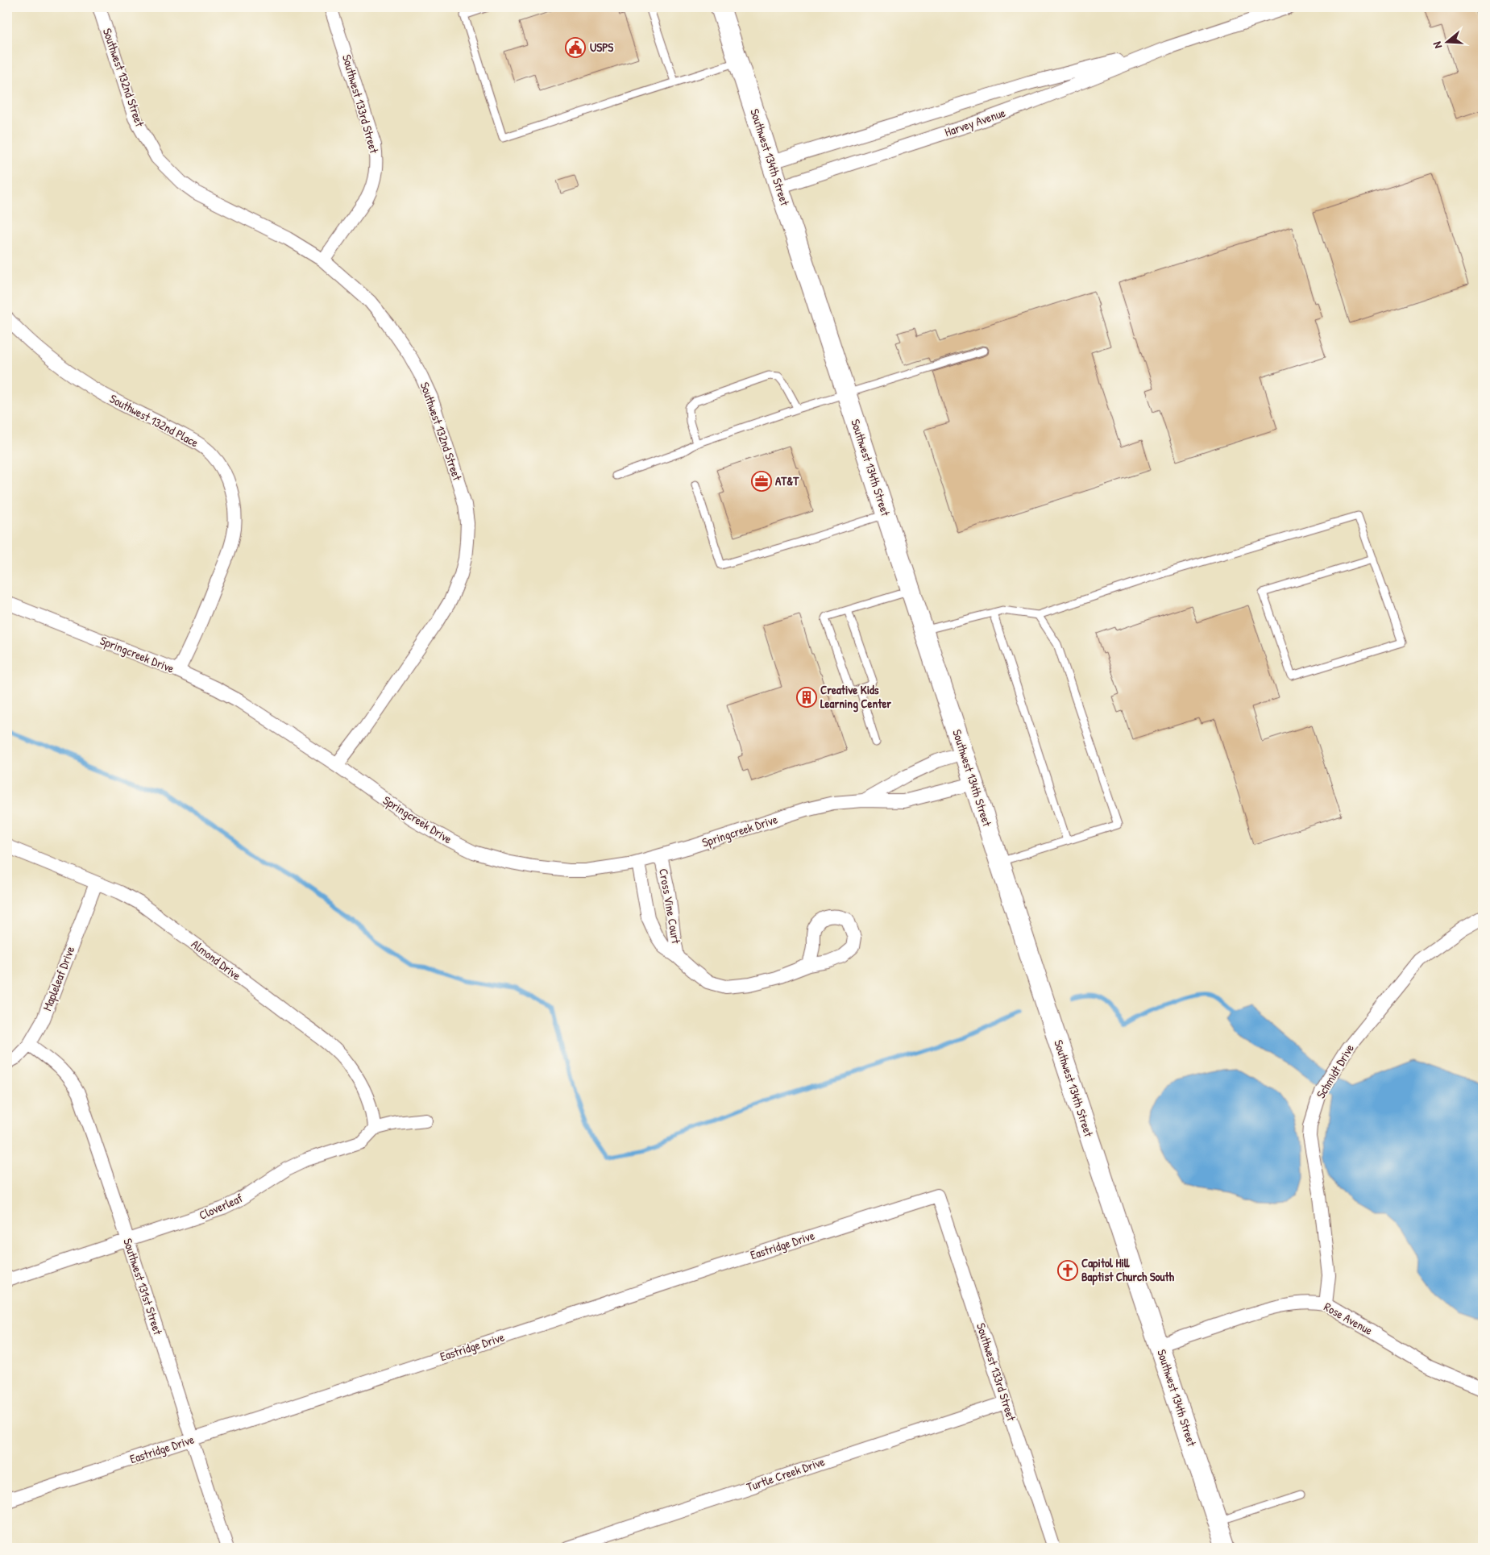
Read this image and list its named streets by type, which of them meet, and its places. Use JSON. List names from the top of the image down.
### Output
{
  "streets": {
    "main road": ["Southwest 134th Street"],
    "street": [
      "Southwest 132nd Street",
      "Southwest 133rd Street",
      "Harvey Avenue",
      "Southwest 132nd Place",
      "Springcreek Drive",
      "Cross Vine Court",
      "Almond Drive",
      "Mapleleaf Drive",
      "Schmidt Drive",
      "Cloverleaf",
      "Eastridge Drive",
      "Southwest 131st Street",
      "Rose Avenue",
      "Turtle Creek Drive"
    ]
  },
  "crossings": [
    ["Southwest 132nd Street", "Southwest 133rd Street"],
    ["Southwest 132nd Street", "Springcreek Drive"],
    ["Southwest 133rd Street", "Eastridge Drive"],
    ["Southwest 133rd Street", "Turtle Creek Drive"],
    ["Harvey Avenue", "Southwest 134th Street"],
    ["Southwest 134th Street", "Springcreek Drive"],
    ["Southwest 134th Street", "Rose Avenue"],
    ["Southwest 132nd Place", "Springcreek Drive"],
    ["Springcreek Drive", "Cross Vine Court"],
    ["Almond Drive", "Mapleleaf Drive"],
    ["Almond Drive", "Cloverleaf"],
    ["Mapleleaf Drive", "Southwest 131st Street"],
    ["Schmidt Drive", "Rose Avenue"],
    ["Cloverleaf", "Southwest 131st Street"],
    ["Eastridge Drive", "Southwest 131st Street"]
  ],
  "places": {
    "public building": ["USPS"],
    "office": ["AT&T"],
    "building": ["Creative Kids Learning Center"],
    "church": ["Capitol Hill Baptist Church South"]
  },
  "north": "left"
}
